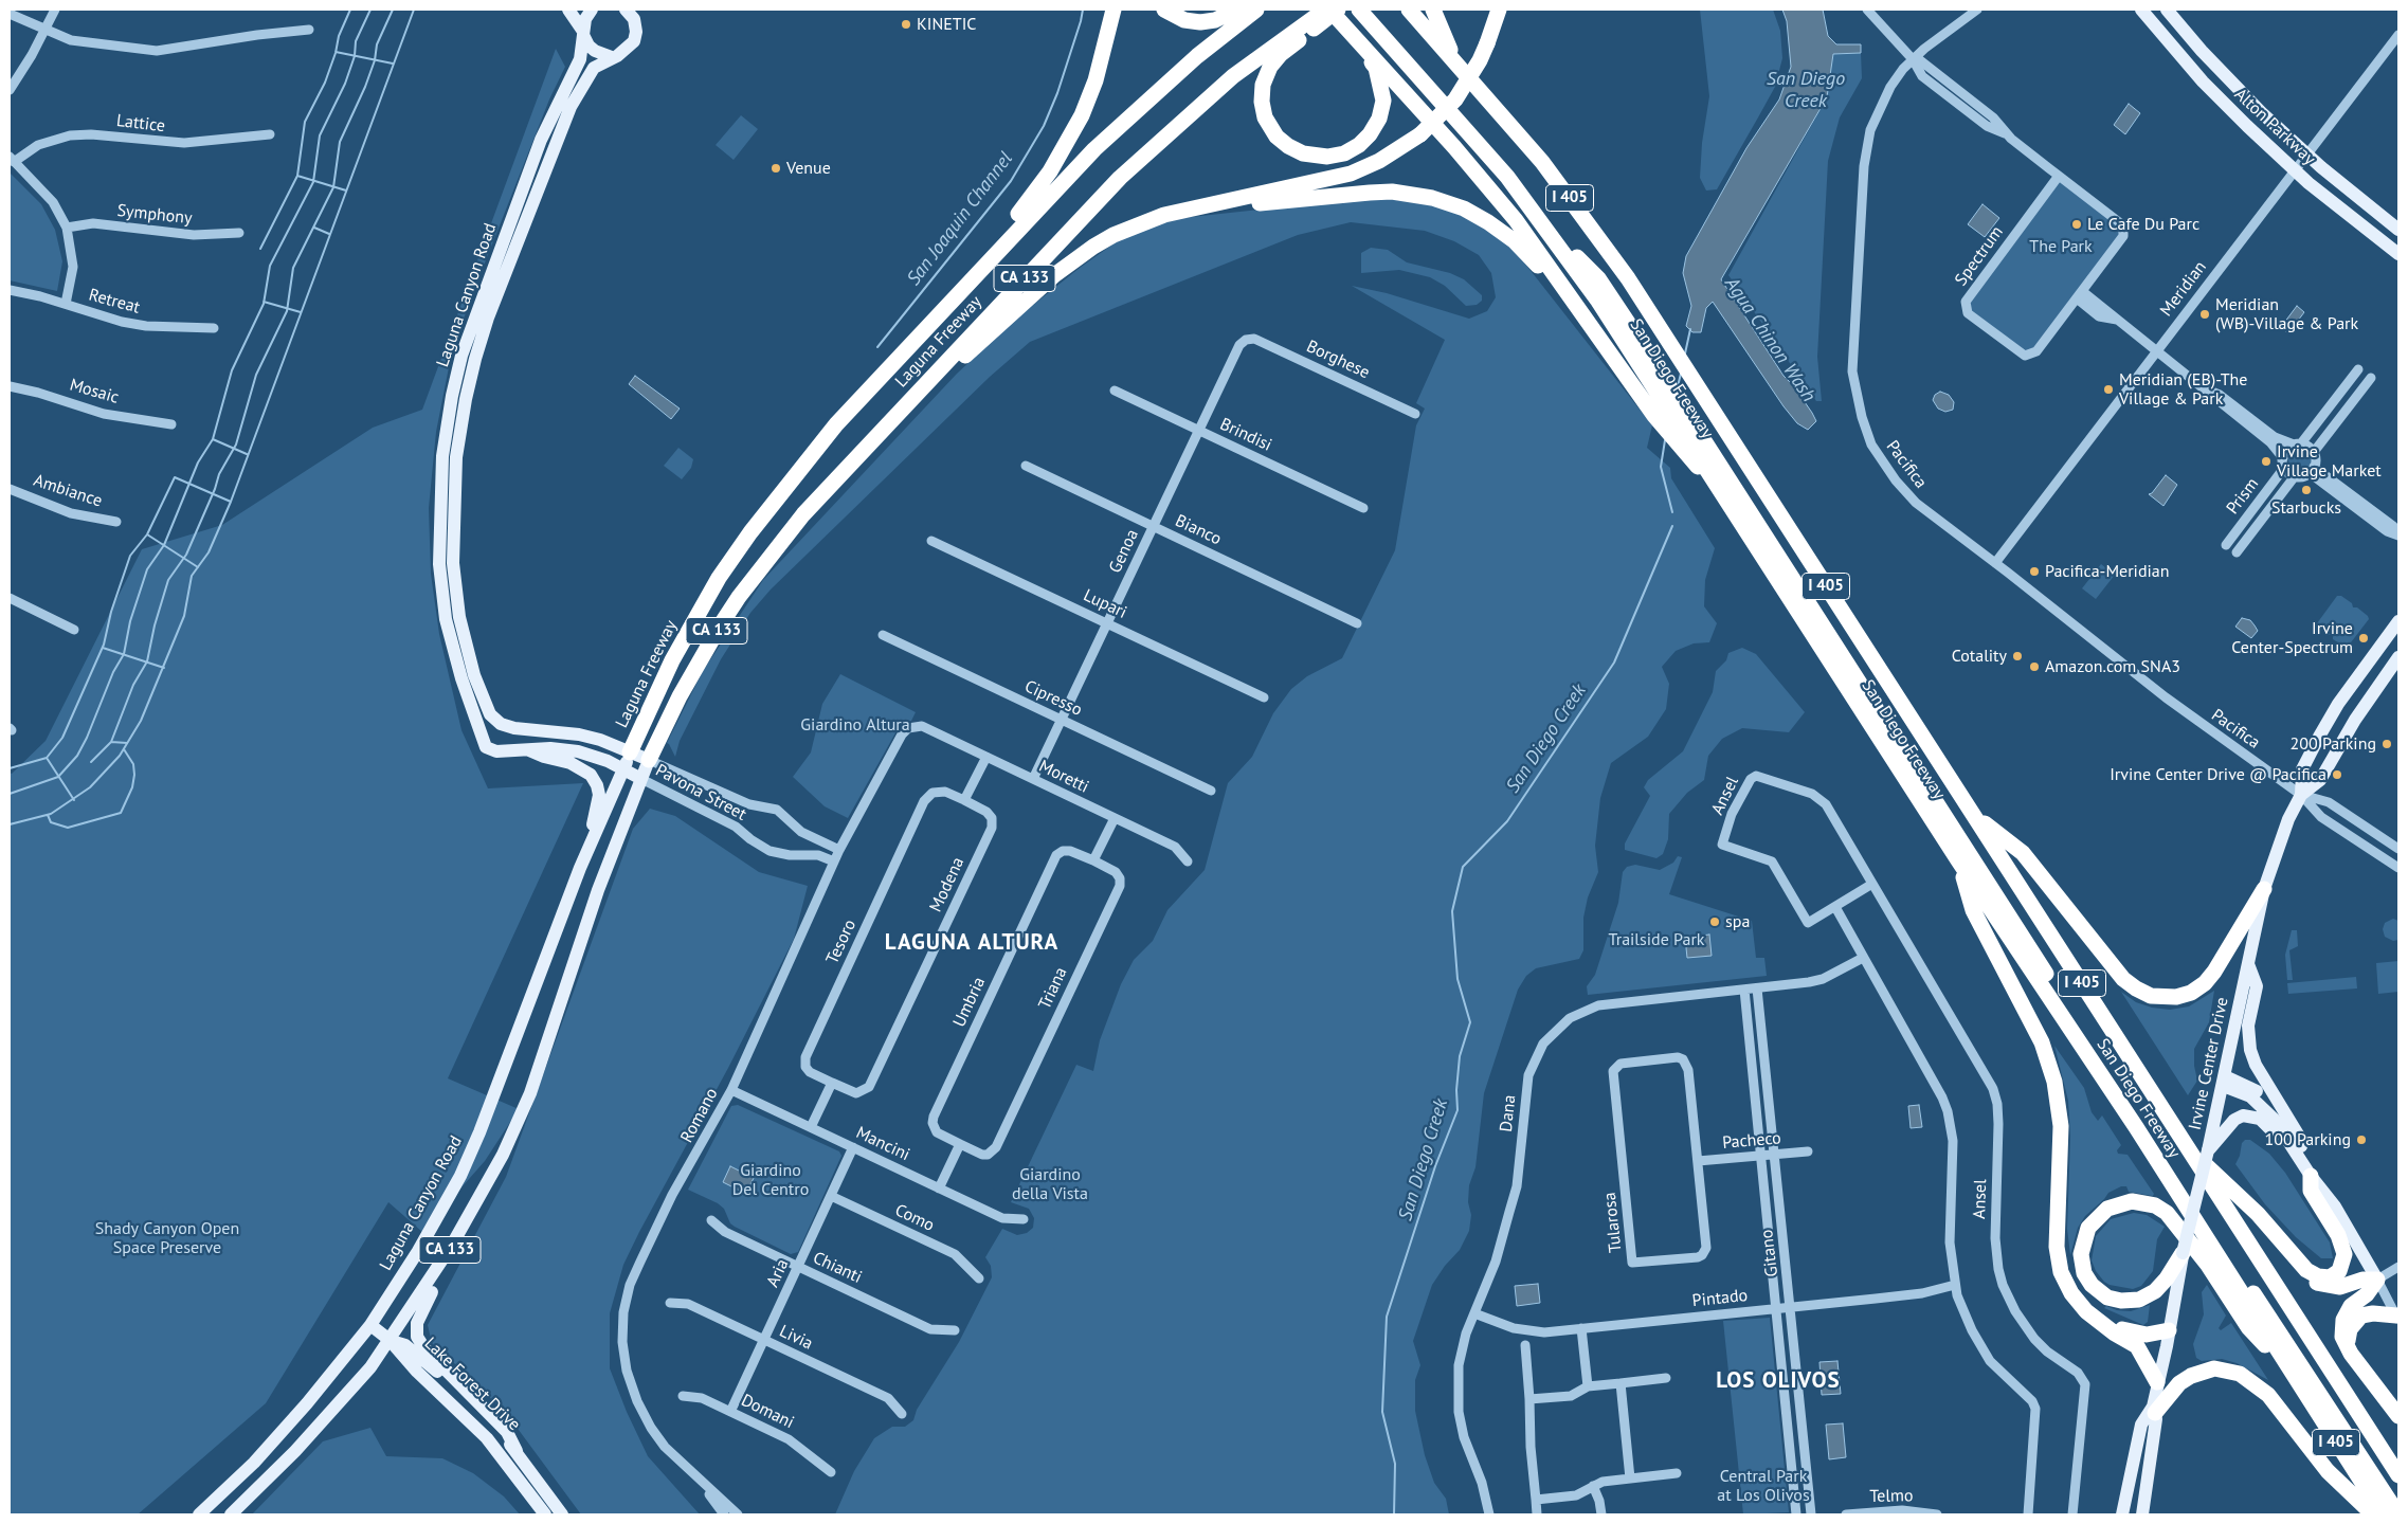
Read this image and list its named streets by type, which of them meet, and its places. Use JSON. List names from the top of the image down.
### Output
{
  "streets": {
    "highway": [
      "I 405",
      "CA 133",
      "Laguna Freeway",
      "San Diego Freeway"
    ],
    "main road": [
      "Alton Parkway",
      "Laguna Canyon Road",
      "Irvine Center Drive",
      "Lake Forest Drive"
    ],
    "street": [
      "Lattice",
      "Symphony",
      "Spectrum",
      "Meridian",
      "Retreat",
      "Borghese",
      "Mosaic",
      "Brindisi",
      "Pacifica",
      "Ambiance",
      "Prism",
      "Bianco",
      "Genoa",
      "Lupari",
      "Cipresso",
      "Moretti",
      "Pavona Street",
      "Ansel",
      "Modena",
      "Tesoro",
      "Triana",
      "Umbria",
      "Dana",
      "Romano",
      "Pacheco",
      "Mancini",
      "Como",
      "Tularosa",
      "Gitano",
      "Chianti",
      "Aria",
      "Pintado",
      "Livia",
      "Domani",
      "Telmo"
    ]
  },
  "crossings": [
    ["Alton Parkway", "Meridian"],
    ["Spectrum", "Pacifica"],
    ["CA 133", "Laguna Canyon Road"],
    ["CA 133", "Laguna Freeway"],
    ["CA 133", "Pavona Street"],
    ["CA 133", "Lake Forest Drive"],
    ["Meridian", "Pacifica"],
    ["Laguna Canyon Road", "Laguna Freeway"],
    ["Laguna Canyon Road", "Pavona Street"],
    ["Laguna Canyon Road", "Lake Forest Drive"],
    ["Laguna Freeway", "Pavona Street"],
    ["Borghese", "Genoa"],
    ["Brindisi", "Genoa"],
    ["Pacifica", "Irvine Center Drive"],
    ["Bianco", "Genoa"],
    ["Genoa", "Lupari"],
    ["Genoa", "Cipresso"],
    ["Genoa", "Moretti"],
    ["Moretti", "Romano"],
    ["Pavona Street", "Romano"],
    ["Ansel", "Dana"],
    ["Ansel", "Pintado"],
    ["Modena", "Tesoro"],
    ["Triana", "Umbria"],
    ["Dana", "Gitano"],
    ["Dana", "Pintado"],
    ["Romano", "Mancini"],
    ["Pacheco", "Tularosa"],
    ["Pacheco", "Gitano"],
    ["Mancini", "Aria"],
    ["Como", "Aria"],
    ["Gitano", "Pintado"],
    ["Chianti", "Aria"],
    ["Aria", "Livia"],
    ["Aria", "Domani"]
  ],
  "districts": ["LAGUNA ALTURA", "LOS OLIVOS"],
  "water": ["San Diego Creek", "San Joaquin Channel", "Agua Chinon Wash"],
  "parks": [
    "The Park",
    "Giardino Altura",
    "Trailside Park",
    "Giardino Del Centro",
    "Giardino della Vista",
    "Shady Canyon Open Space Preserve",
    "Central Park at Los Olivos"
  ],
  "places": [
    "KINETIC",
    "Venue",
    "Le Cafe Du Parc",
    "Meridian (WB)-Village & Park",
    "Meridian (EB)-The Village & Park",
    "Irvine Village Market",
    "Starbucks",
    "Pacifica-Meridian",
    "Irvine Center-Spectrum",
    "Cotality",
    "Amazon.com SNA3",
    "200 Parking",
    "Irvine Center Drive @ Pacifica",
    "spa",
    "100 Parking"
  ]
}
